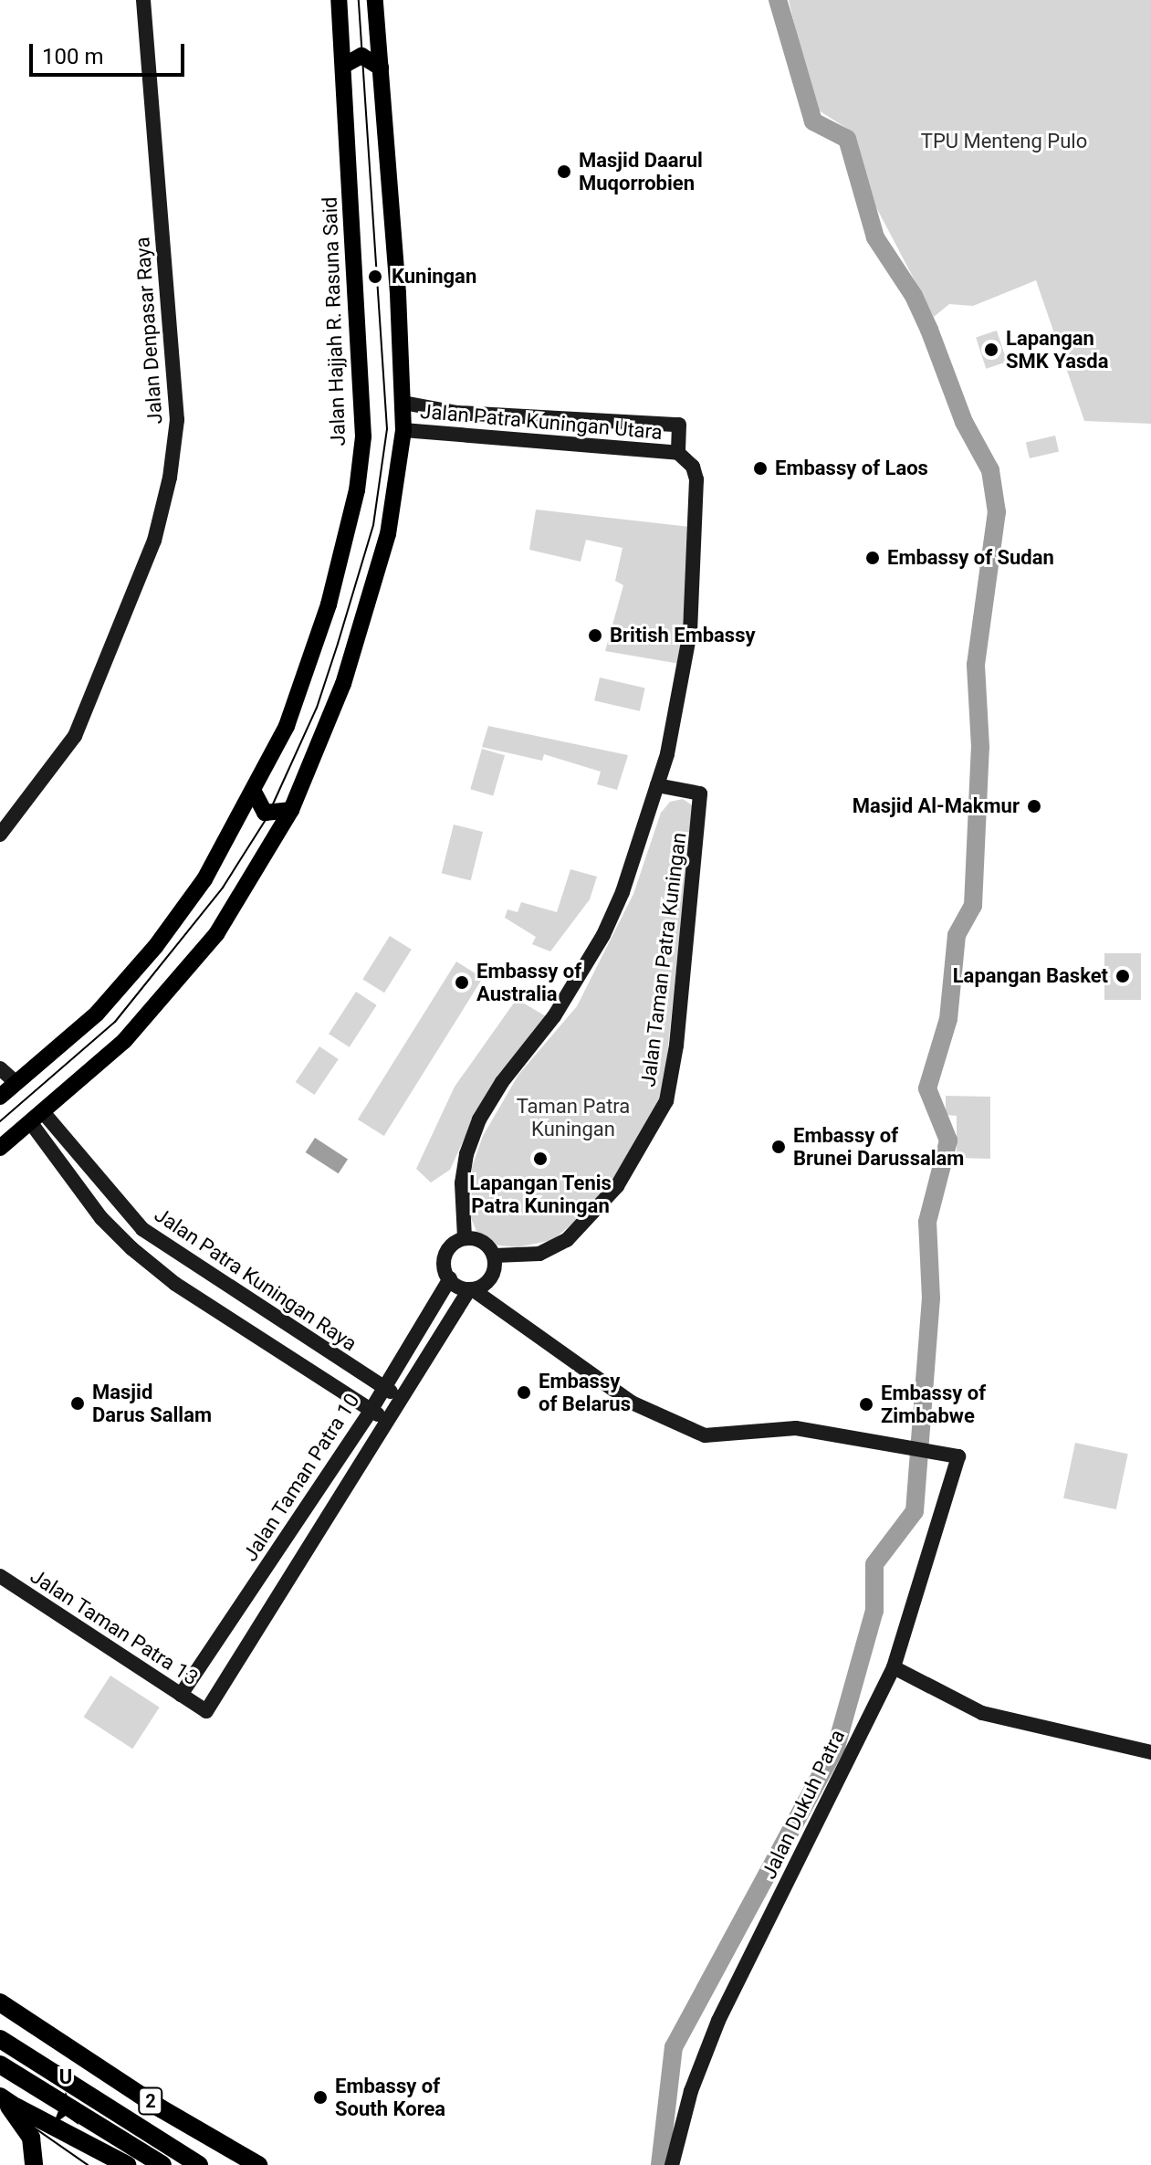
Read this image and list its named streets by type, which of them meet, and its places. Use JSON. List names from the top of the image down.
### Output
{
  "streets": {
    "highway": ["2"],
    "main road": ["Jalan Hajjah R. Rasuna Said"],
    "street": [
      "Jalan Denpasar Raya",
      "Jalan Patra Kuningan Utara",
      "Jalan Taman Patra Kuningan",
      "Jalan Patra Kuningan Raya",
      "Jalan Taman Patra 10",
      "Jalan Taman Patra 13",
      "Jalan Dukuh Patra"
    ]
  },
  "crossings": [
    ["Jalan Patra Kuningan Utara", "Jalan Taman Patra Kuningan"],
    ["Jalan Taman Patra Kuningan", "Jalan Taman Patra 10"],
    ["Jalan Taman Patra Kuningan", "Jalan Dukuh Patra"],
    ["Jalan Patra Kuningan Raya", "Jalan Taman Patra 10"],
    ["Jalan Taman Patra 10", "Jalan Taman Patra 13"],
    ["Jalan Taman Patra 10", "Jalan Dukuh Patra"]
  ],
  "parks": ["TPU Menteng Pulo", "Taman Patra Kuningan"],
  "places": [
    "Masjid Daarul Muqorrobien",
    "Kuningan",
    "Lapangan SMK Yasda",
    "Embassy of Laos",
    "Embassy of Sudan",
    "British Embassy",
    "Masjid Al-Makmur",
    "Lapangan Basket",
    "Embassy of Australia",
    "Embassy of Brunei Darussalam",
    "Lapangan Tenis Patra Kuningan",
    "Embassy of Belarus",
    "Masjid Darus Sallam",
    "Embassy of Zimbabwe",
    "Embassy of South Korea"
  ],
  "scale_bar": "100 m",
  "north": "top"
}
